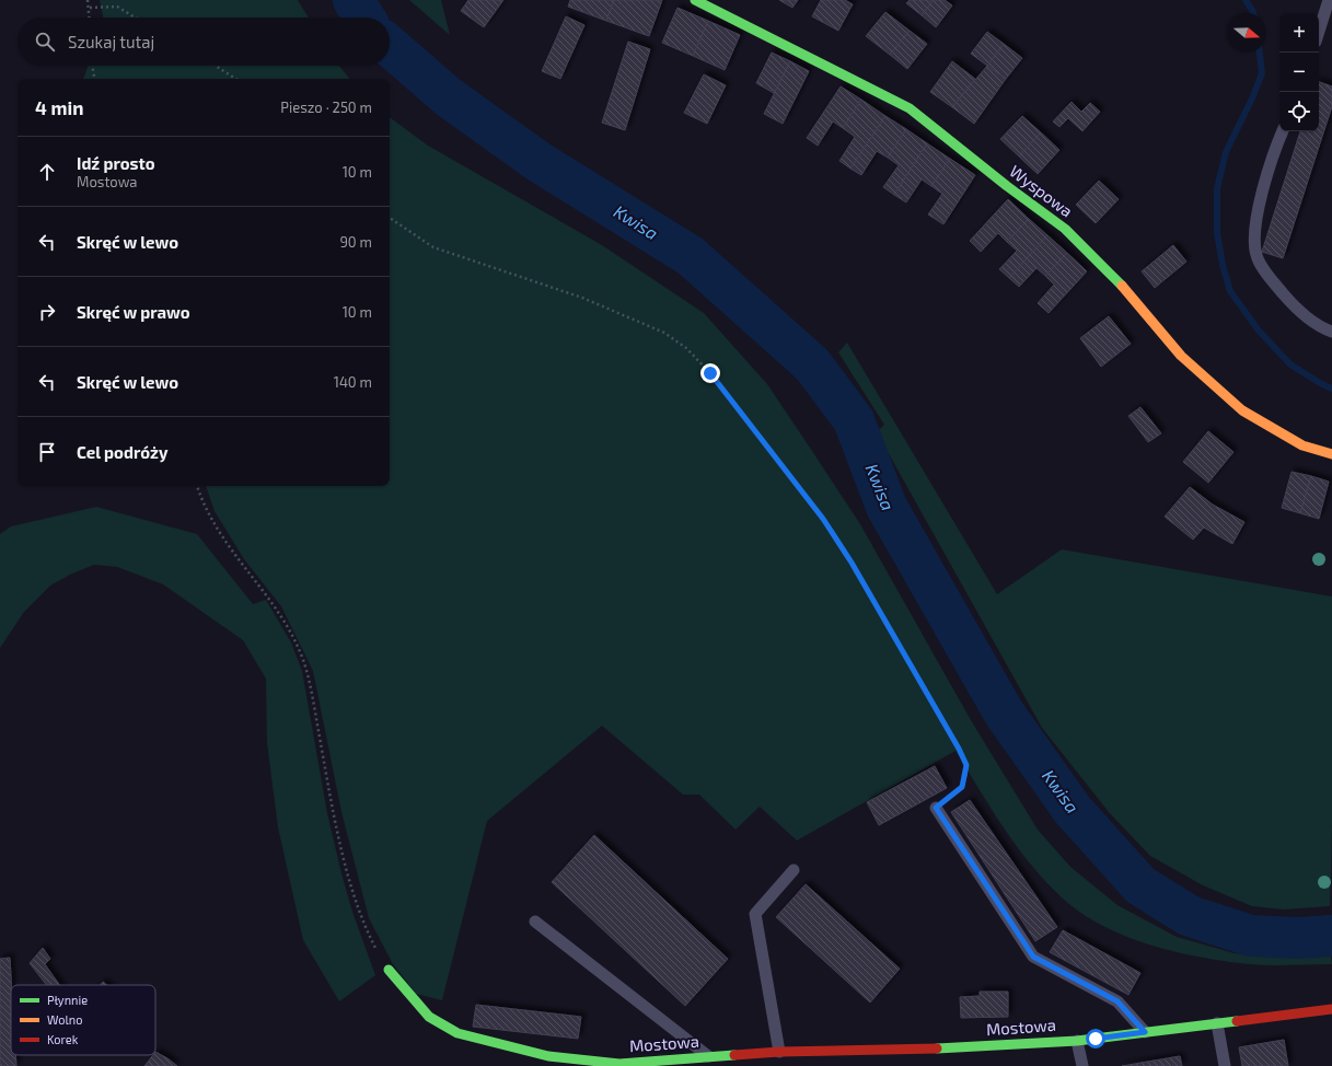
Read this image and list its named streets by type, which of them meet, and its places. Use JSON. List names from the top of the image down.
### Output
{
  "streets": {
    "street": ["Wyspowa", "Mostowa"]
  },
  "water": ["Kwisa"],
  "legend": ["Płynnie", "Wolno", "Korek"],
  "north": "right",
  "page": {
    "map_buttons": ["+", "−"],
    "search": "Szukaj tutaj",
    "heading": ["4 min", "Pieszo · 250 m"],
    "list": [
      ["Idź prosto", "Mostowa", "10 m"],
      ["Skręć w lewo", "90 m"],
      ["Skręć w prawo", "10 m"],
      ["Skręć w lewo", "140 m"],
      "Cel podróży"
    ]
  }
}
